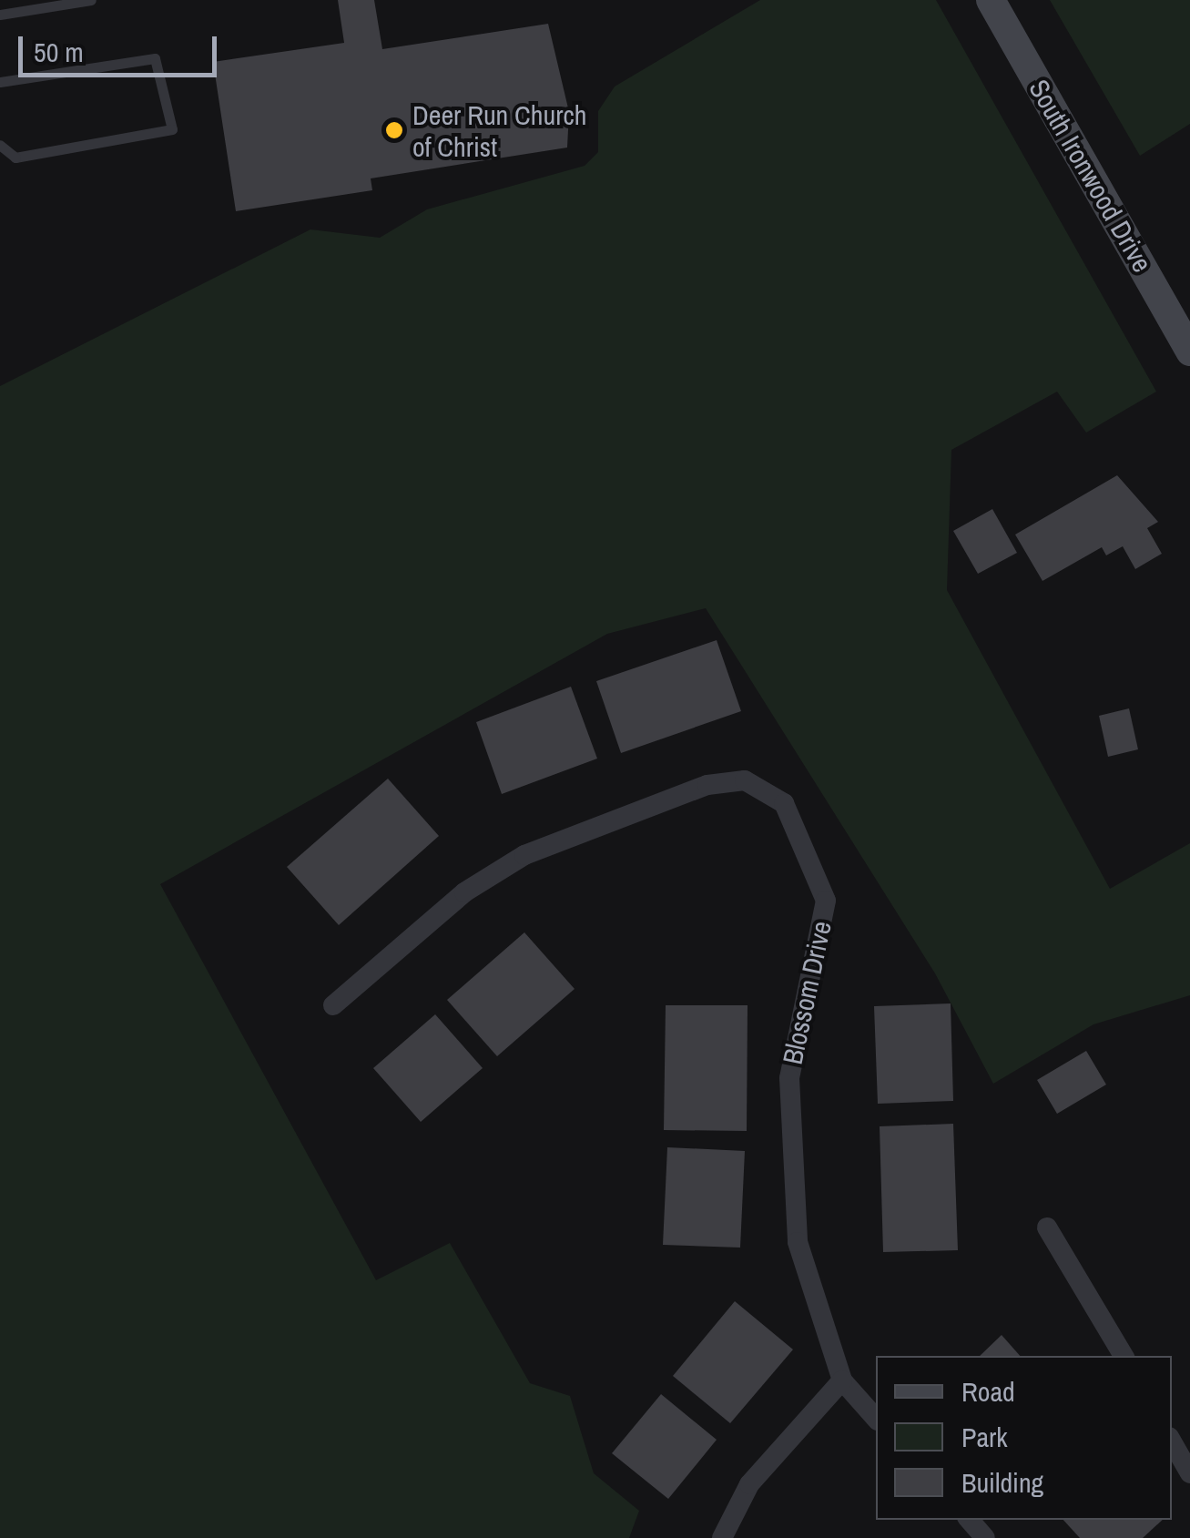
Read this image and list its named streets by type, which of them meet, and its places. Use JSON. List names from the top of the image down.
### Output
{
  "streets": {
    "main road": ["South Ironwood Drive"],
    "street": ["Blossom Drive"]
  },
  "places": ["Deer Run Church of Christ"],
  "legend": ["Road", "Park", "Building"],
  "scale_bar": "50 m"
}
